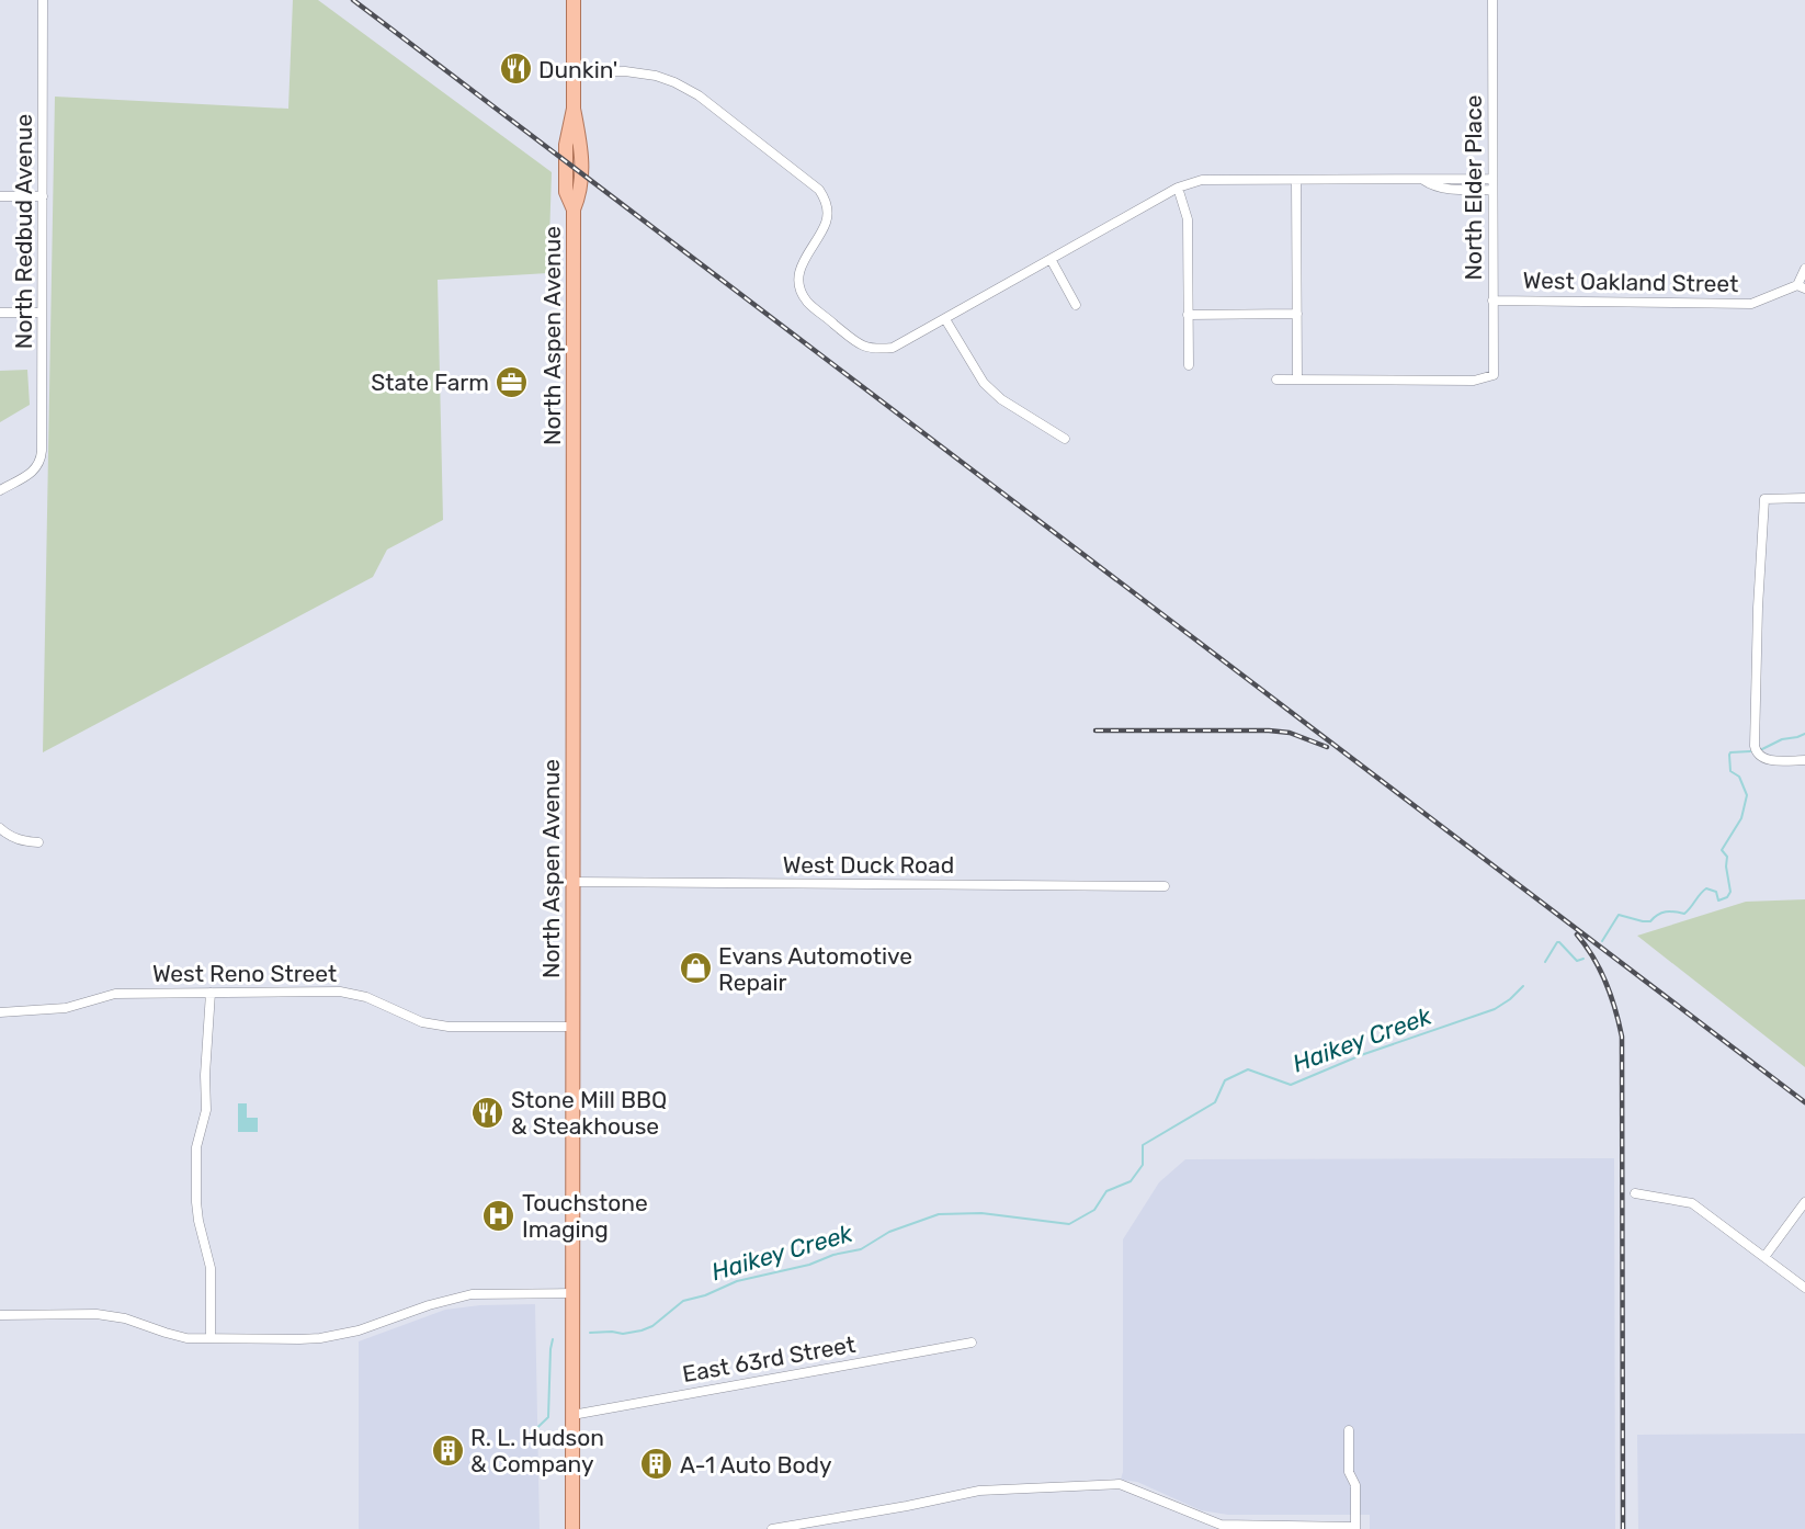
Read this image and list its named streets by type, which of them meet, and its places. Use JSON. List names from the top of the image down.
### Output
{
  "streets": {
    "main road": ["North Aspen Avenue"],
    "street": [
      "North Elder Place",
      "North Redbud Avenue",
      "West Oakland Street",
      "West Duck Road",
      "West Reno Street",
      "East 63rd Street"
    ]
  },
  "crossings": [
    ["North Elder Place", "West Oakland Street"],
    ["North Aspen Avenue", "West Duck Road"],
    ["North Aspen Avenue", "West Reno Street"],
    ["North Aspen Avenue", "East 63rd Street"]
  ],
  "water": ["Haikey Creek"],
  "places": {
    "restaurant": ["Dunkin'", "Stone Mill BBQ & Steakhouse"],
    "office": ["State Farm"],
    "shop": ["Evans Automotive Repair"],
    "hospital": ["Touchstone Imaging"],
    "building": ["R. L. Hudson & Company", "A-1 Auto Body"]
  }
}
